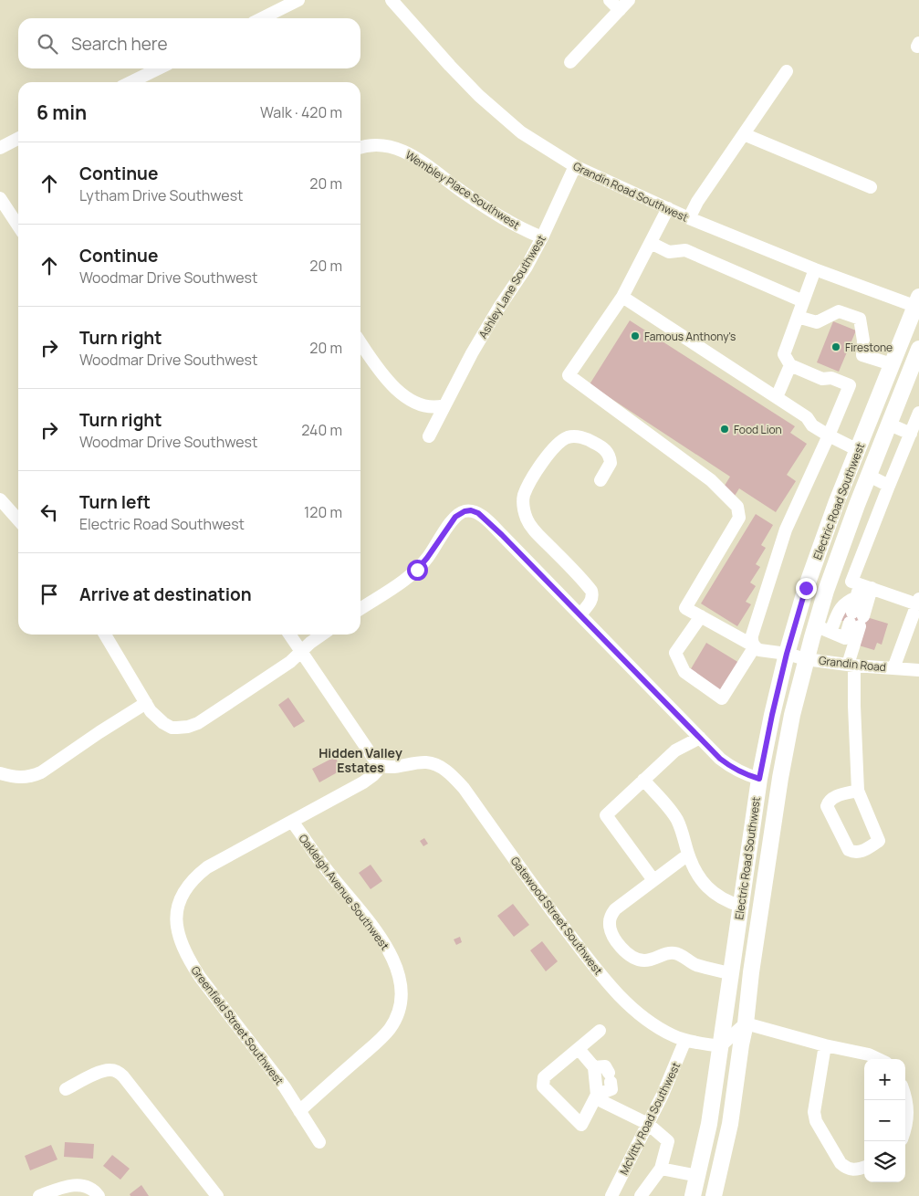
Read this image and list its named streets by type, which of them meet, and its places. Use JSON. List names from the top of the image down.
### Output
{
  "streets": {
    "main road": ["Electric Road Southwest"],
    "street": [
      "Wembley Place Southwest",
      "Grandin Road Southwest",
      "Ashley Lane Southwest",
      "Grandin Road",
      "Oakleigh Avenue Southwest",
      "Gatewood Street Southwest",
      "Greenfield Street Southwest",
      "McVitty Road Southwest"
    ]
  },
  "crossings": [
    ["Wembley Place Southwest", "Ashley Lane Southwest"],
    ["Grandin Road Southwest", "Ashley Lane Southwest"],
    ["Grandin Road Southwest", "Electric Road Southwest"],
    ["Electric Road Southwest", "Grandin Road"],
    ["Electric Road Southwest", "Gatewood Street Southwest"],
    ["Oakleigh Avenue Southwest", "Greenfield Street Southwest"],
    ["Gatewood Street Southwest", "Greenfield Street Southwest"],
    ["Gatewood Street Southwest", "McVitty Road Southwest"]
  ],
  "districts": ["Hidden Valley Estates"],
  "places": ["Famous Anthony's", "Firestone", "Food Lion"],
  "page": {
    "search": "Search here",
    "heading": ["6 min", "Walk · 420 m"],
    "list": [
      ["Continue", "Lytham Drive Southwest", "20 m"],
      ["Continue", "Woodmar Drive Southwest", "20 m"],
      ["Turn right", "Woodmar Drive Southwest", "20 m"],
      ["Turn right", "Woodmar Drive Southwest", "240 m"],
      ["Turn left", "Electric Road Southwest", "120 m"],
      "Arrive at destination"
    ],
    "map_buttons": ["+", "−"]
  }
}
